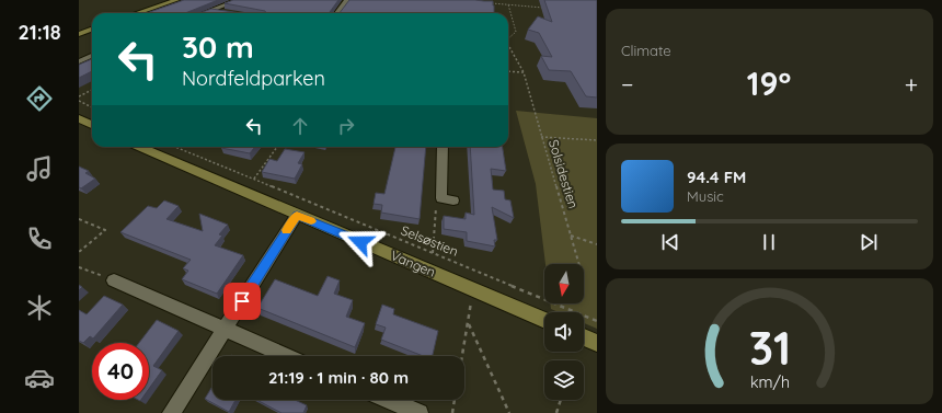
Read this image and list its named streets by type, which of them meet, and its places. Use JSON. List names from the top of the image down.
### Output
{
  "streets": {
    "street": ["Vangen"],
    "path": ["Solsidestien", "Selsøstien"]
  },
  "north": "bottom",
  "page": {
    "tabs": "21:18",
    "tile": "Climate",
    "turn": ["30 m", "Nordfeldparken"],
    "heat": ["−", "19°", "+"],
    "song": ["94.4 FM", "Music"],
    "limit": "40",
    "trip": "21:19 · 1 min · 80 m",
    "gauge": ["31", "km/h"]
  }
}
